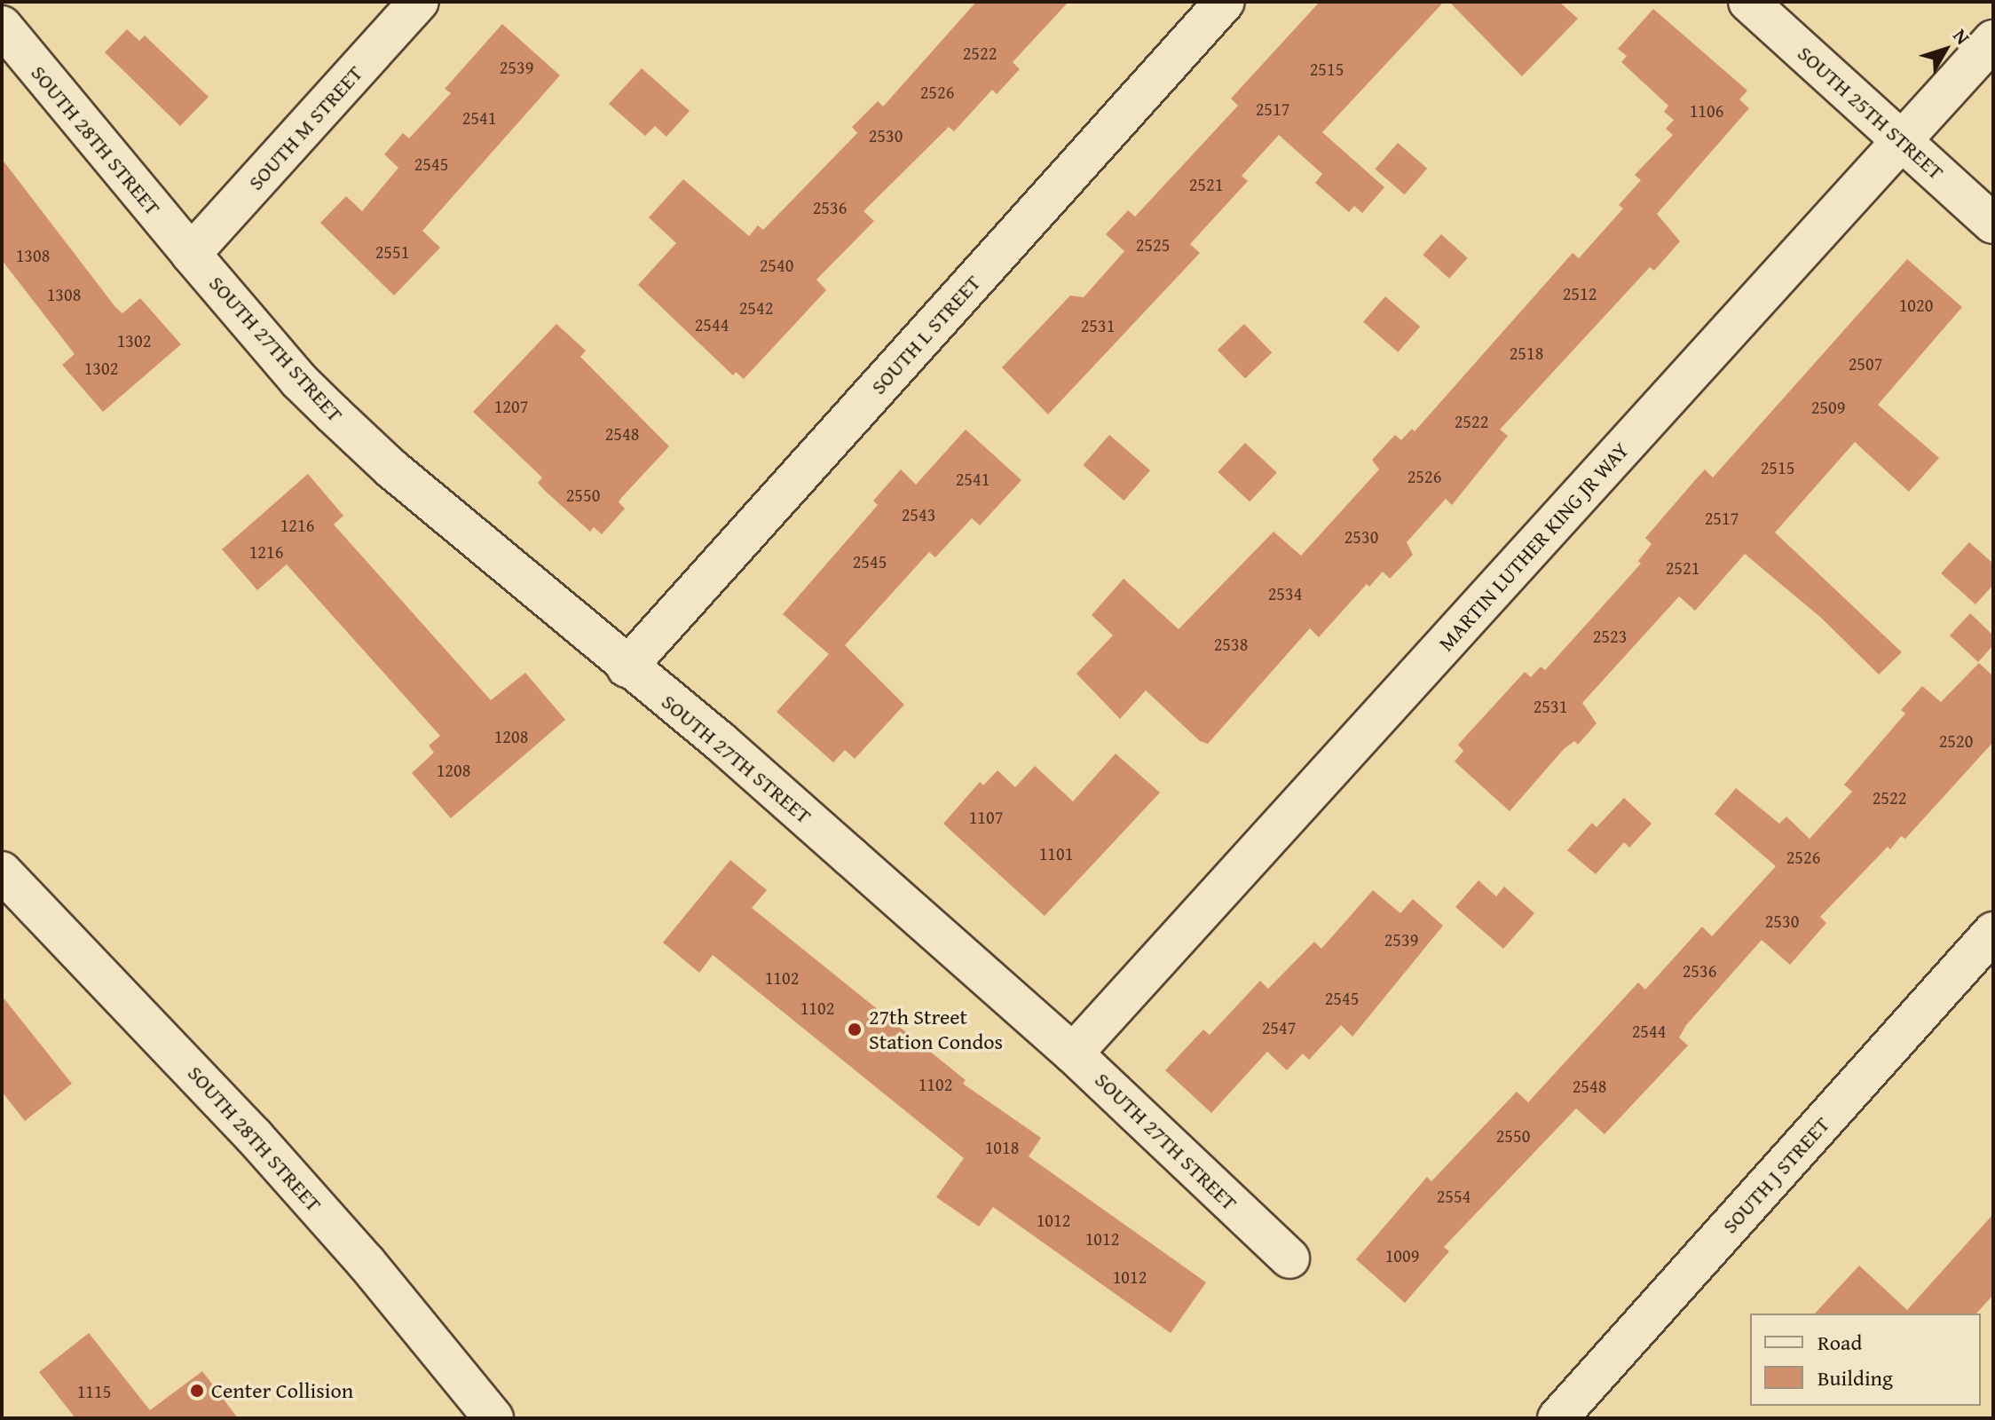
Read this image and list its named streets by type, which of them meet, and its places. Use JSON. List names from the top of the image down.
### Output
{
  "streets": {
    "street": [
      "SOUTH 25TH STREET",
      "SOUTH M STREET",
      "SOUTH 28TH STREET",
      "SOUTH L STREET",
      "SOUTH 27TH STREET",
      "MARTIN LUTHER KING JR WAY",
      "SOUTH J STREET"
    ]
  },
  "crossings": [
    ["SOUTH 25TH STREET", "MARTIN LUTHER KING JR WAY"],
    ["SOUTH M STREET", "SOUTH 28TH STREET"],
    ["SOUTH M STREET", "SOUTH 27TH STREET"],
    ["SOUTH 28TH STREET", "SOUTH 27TH STREET"],
    ["SOUTH L STREET", "SOUTH 27TH STREET"],
    ["SOUTH 27TH STREET", "MARTIN LUTHER KING JR WAY"]
  ],
  "places": ["27th Street Station Condos", "Center Collision"],
  "house_numbers": [
    "2522",
    "2539",
    "2515",
    "2526",
    "2517",
    "1106",
    "2541",
    "2530",
    "2545",
    "2521",
    "2536",
    "2525",
    "2551",
    "1308",
    "2540",
    "2512",
    "1308",
    "1020",
    "2542",
    "2544",
    "2531",
    "1302",
    "2518",
    "2507",
    "1302",
    "1207",
    "2509",
    "2522",
    "2548",
    "2515",
    "2526",
    "2541",
    "2550",
    "2543",
    "2517",
    "1216",
    "2530",
    "1216",
    "2545",
    "2521",
    "2534",
    "2523",
    "2538",
    "2531",
    "1208",
    "2520",
    "1208",
    "2522",
    "1107",
    "1101",
    "2526",
    "2530",
    "2539",
    "2536",
    "1102",
    "2545",
    "1102",
    "2547",
    "2544",
    "1102",
    "2548",
    "2550",
    "1018",
    "2554",
    "1012",
    "1012",
    "1009",
    "1012",
    "1115"
  ],
  "legend": ["Road", "Building"],
  "north": "top right"
}
